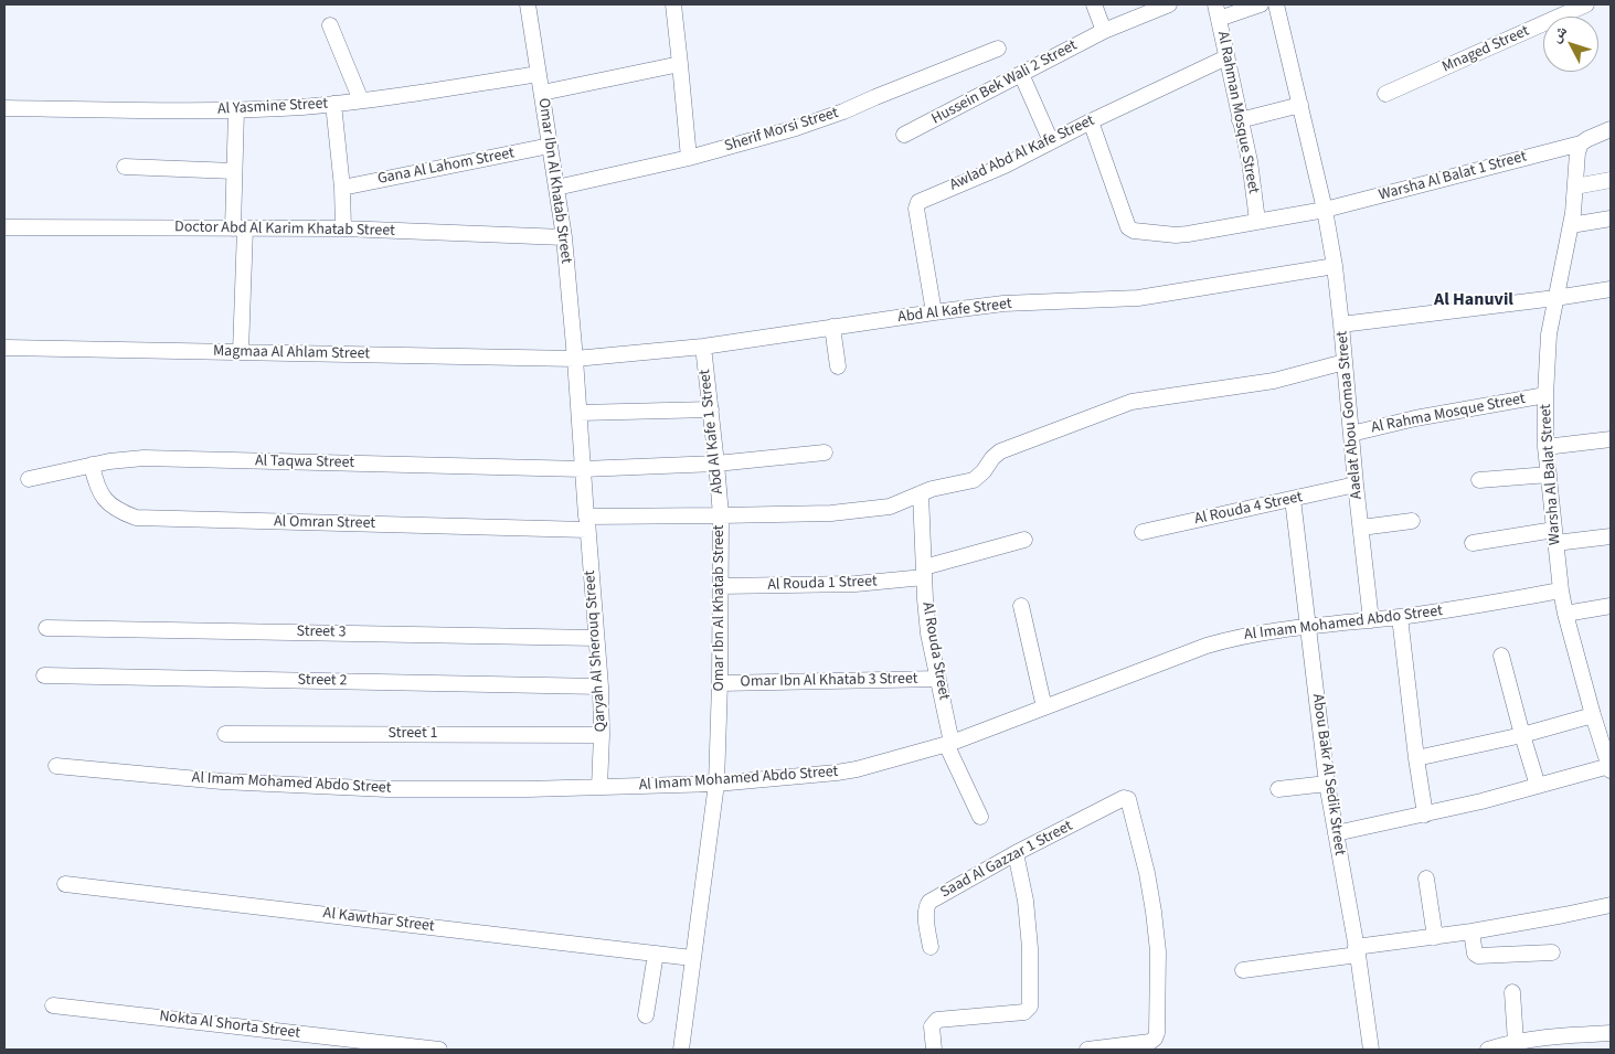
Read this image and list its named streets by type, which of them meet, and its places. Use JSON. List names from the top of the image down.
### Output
{
  "streets": {
    "street": [
      "Mnaged Street",
      "Hussein Bek Wali 2 Street",
      "Al Yasmine Street",
      "Al Rahman Mosque Street",
      "Sherif Morsi Street",
      "Awlad Abd Al Kafe Street",
      "Gana Al Lahom Street",
      "Warsha Al Balat 1 Street",
      "Omar Ibn Al Khatab Street",
      "Doctor Abd Al Karim Khatab Street",
      "Abd Al Kafe Street",
      "Magmaa Al Ahlam Street",
      "Al Rahma Mosque Street",
      "Aaelat Abou Gomaa Street",
      "Abd Al Kafe 1 Street",
      "Al Taqwa Street",
      "Warsha Al Balat Street",
      "Al Rouda 4 Street",
      "Al Omran Street",
      "Al Rouda 1 Street",
      "Al Imam Mohamed Abdo Street",
      "Street 3",
      "Qaryah Al Sherouq Street",
      "Al Rouda Street",
      "Street 2",
      "Omar Ibn Al Khatab 3 Street",
      "Street 1",
      "Abou Bakr Al Sedik Street",
      "Saad Al Gazzar 1 Street",
      "Al Kawthar Street",
      "Nokta Al Shorta Street"
    ]
  },
  "crossings": [
    ["Al Yasmine Street", "Omar Ibn Al Khatab Street"],
    ["Al Rahman Mosque Street", "Awlad Abd Al Kafe Street"],
    ["Al Rahman Mosque Street", "Warsha Al Balat 1 Street"],
    ["Sherif Morsi Street", "Omar Ibn Al Khatab Street"],
    ["Awlad Abd Al Kafe Street", "Warsha Al Balat 1 Street"],
    ["Awlad Abd Al Kafe Street", "Abd Al Kafe Street"],
    ["Gana Al Lahom Street", "Omar Ibn Al Khatab Street"],
    ["Warsha Al Balat 1 Street", "Aaelat Abou Gomaa Street"],
    ["Warsha Al Balat 1 Street", "Warsha Al Balat Street"],
    ["Omar Ibn Al Khatab Street", "Doctor Abd Al Karim Khatab Street"],
    ["Omar Ibn Al Khatab Street", "Abd Al Kafe Street"],
    ["Omar Ibn Al Khatab Street", "Magmaa Al Ahlam Street"],
    ["Omar Ibn Al Khatab Street", "Abd Al Kafe 1 Street"],
    ["Omar Ibn Al Khatab Street", "Al Taqwa Street"],
    ["Omar Ibn Al Khatab Street", "Al Omran Street"],
    ["Omar Ibn Al Khatab Street", "Al Rouda 1 Street"],
    ["Omar Ibn Al Khatab Street", "Al Imam Mohamed Abdo Street"],
    ["Omar Ibn Al Khatab Street", "Qaryah Al Sherouq Street"],
    ["Omar Ibn Al Khatab Street", "Omar Ibn Al Khatab 3 Street"],
    ["Omar Ibn Al Khatab Street", "Al Kawthar Street"],
    ["Abd Al Kafe Street", "Magmaa Al Ahlam Street"],
    ["Abd Al Kafe Street", "Aaelat Abou Gomaa Street"],
    ["Abd Al Kafe Street", "Abd Al Kafe 1 Street"],
    ["Al Rahma Mosque Street", "Aaelat Abou Gomaa Street"],
    ["Al Rahma Mosque Street", "Warsha Al Balat Street"],
    ["Aaelat Abou Gomaa Street", "Al Rouda 4 Street"],
    ["Aaelat Abou Gomaa Street", "Al Imam Mohamed Abdo Street"],
    ["Abd Al Kafe 1 Street", "Al Taqwa Street"],
    ["Al Taqwa Street", "Al Omran Street"],
    ["Warsha Al Balat Street", "Al Imam Mohamed Abdo Street"],
    ["Al Rouda 4 Street", "Abou Bakr Al Sedik Street"],
    ["Al Omran Street", "Qaryah Al Sherouq Street"],
    ["Al Rouda 1 Street", "Al Rouda Street"],
    ["Al Imam Mohamed Abdo Street", "Qaryah Al Sherouq Street"],
    ["Al Imam Mohamed Abdo Street", "Al Rouda Street"],
    ["Al Imam Mohamed Abdo Street", "Abou Bakr Al Sedik Street"],
    ["Street 3", "Qaryah Al Sherouq Street"],
    ["Qaryah Al Sherouq Street", "Street 2"],
    ["Qaryah Al Sherouq Street", "Street 1"],
    ["Al Rouda Street", "Omar Ibn Al Khatab 3 Street"]
  ],
  "districts": ["Al Hanuvil"],
  "north": "top left"
}
